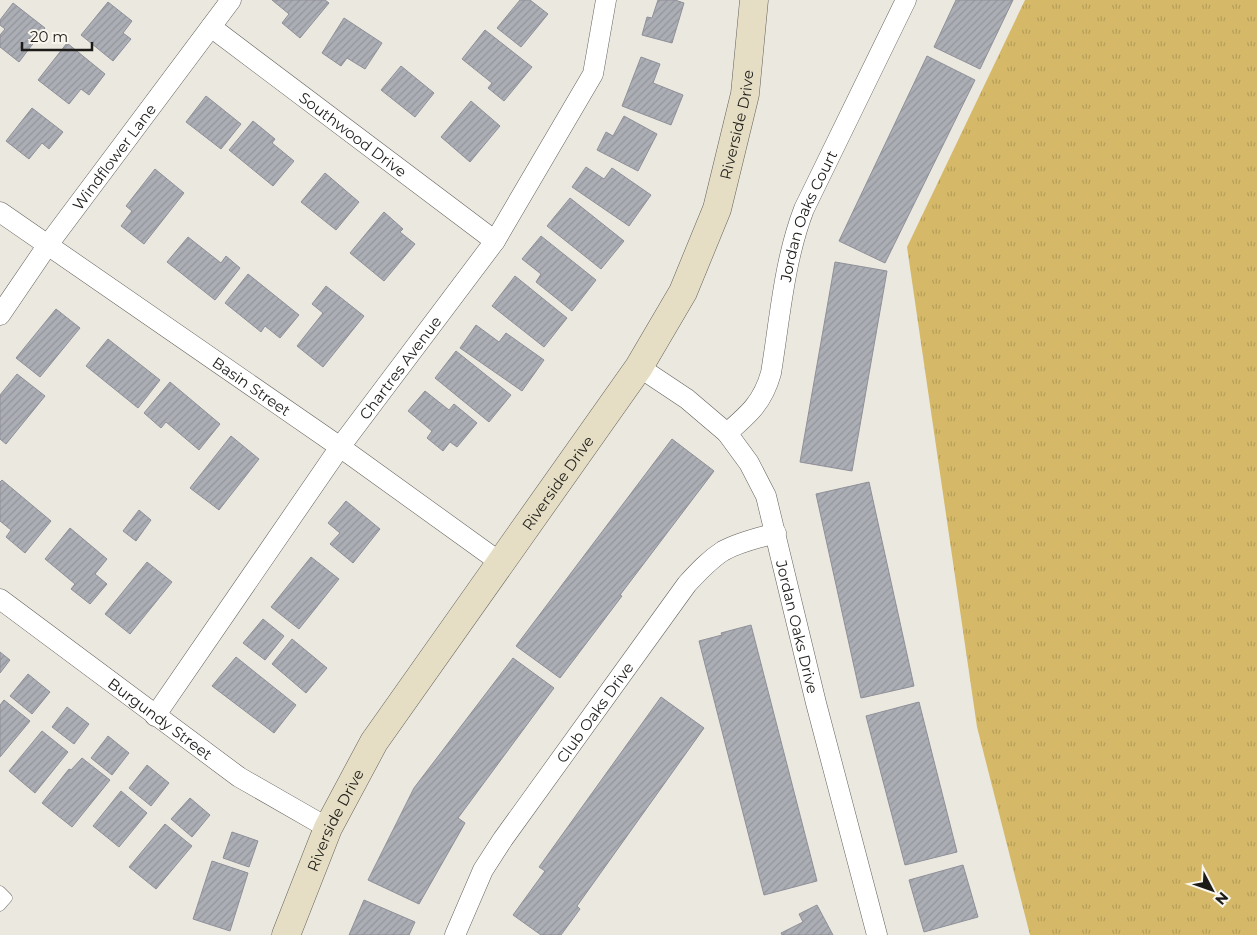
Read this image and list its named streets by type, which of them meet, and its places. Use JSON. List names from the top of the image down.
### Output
{
  "streets": {
    "street": [
      "Riverside Drive",
      "Southwood Drive",
      "Windflower Lane",
      "Jordan Oaks Court",
      "Chartres Avenue",
      "Basin Street",
      "Jordan Oaks Drive",
      "Club Oaks Drive",
      "Burgundy Street"
    ]
  },
  "crossings": [
    ["Riverside Drive", "Basin Street"],
    ["Riverside Drive", "Jordan Oaks Drive"],
    ["Riverside Drive", "Burgundy Street"],
    ["Southwood Drive", "Windflower Lane"],
    ["Southwood Drive", "Chartres Avenue"],
    ["Windflower Lane", "Basin Street"],
    ["Jordan Oaks Court", "Jordan Oaks Drive"],
    ["Chartres Avenue", "Basin Street"],
    ["Chartres Avenue", "Burgundy Street"],
    ["Jordan Oaks Drive", "Club Oaks Drive"]
  ],
  "scale_bar": "20 m",
  "north": "bottom right"
}
